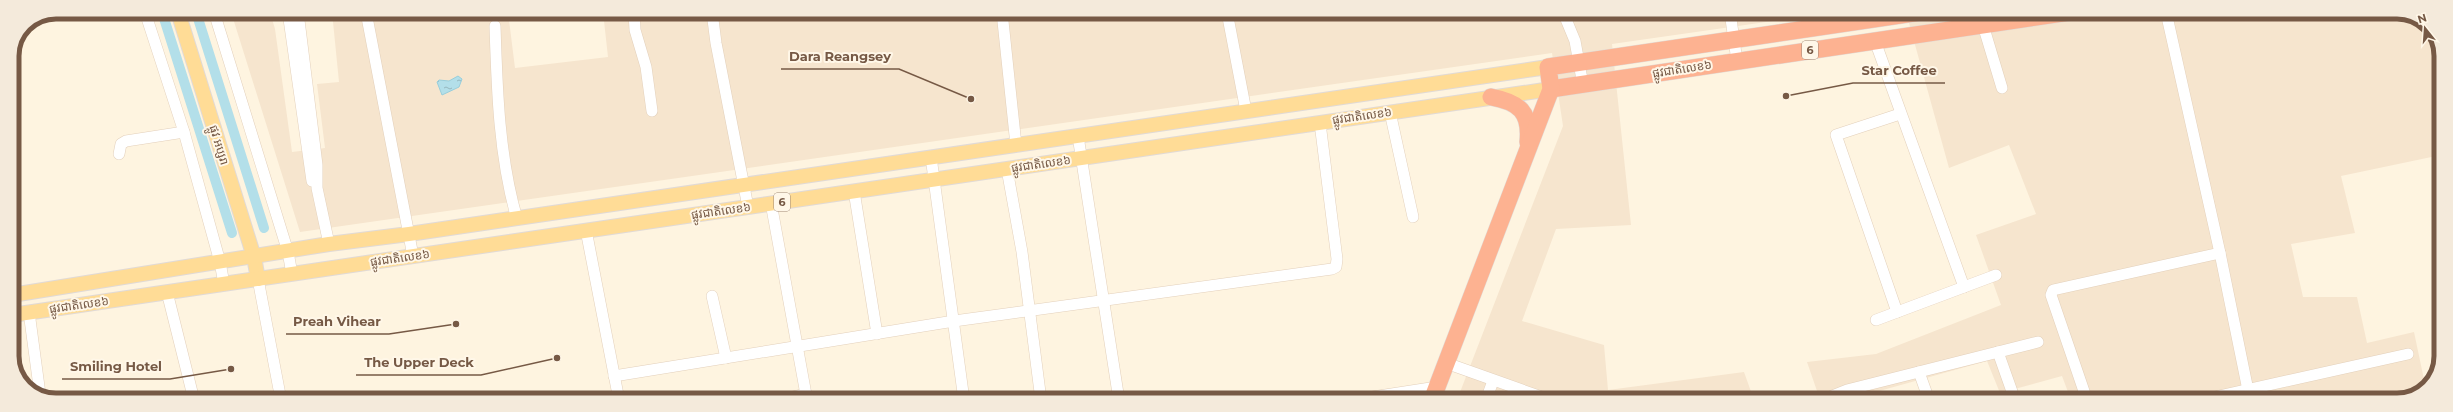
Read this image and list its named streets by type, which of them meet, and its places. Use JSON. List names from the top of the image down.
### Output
{
  "streets": {
    "highway": ["6", "ផ្លូវជាតិលេខ៦"],
    "main road": ["ផ្លូវ អប្សរា"]
  },
  "crossings": [
    ["ផ្លូវជាតិលេខ៦", "ផ្លូវ អប្សរា"]
  ],
  "places": [
    "Star Coffee",
    "Dara Reangsey",
    "Preah Vihear",
    "The Upper Deck",
    "Smiling Hotel"
  ],
  "north": "top"
}
